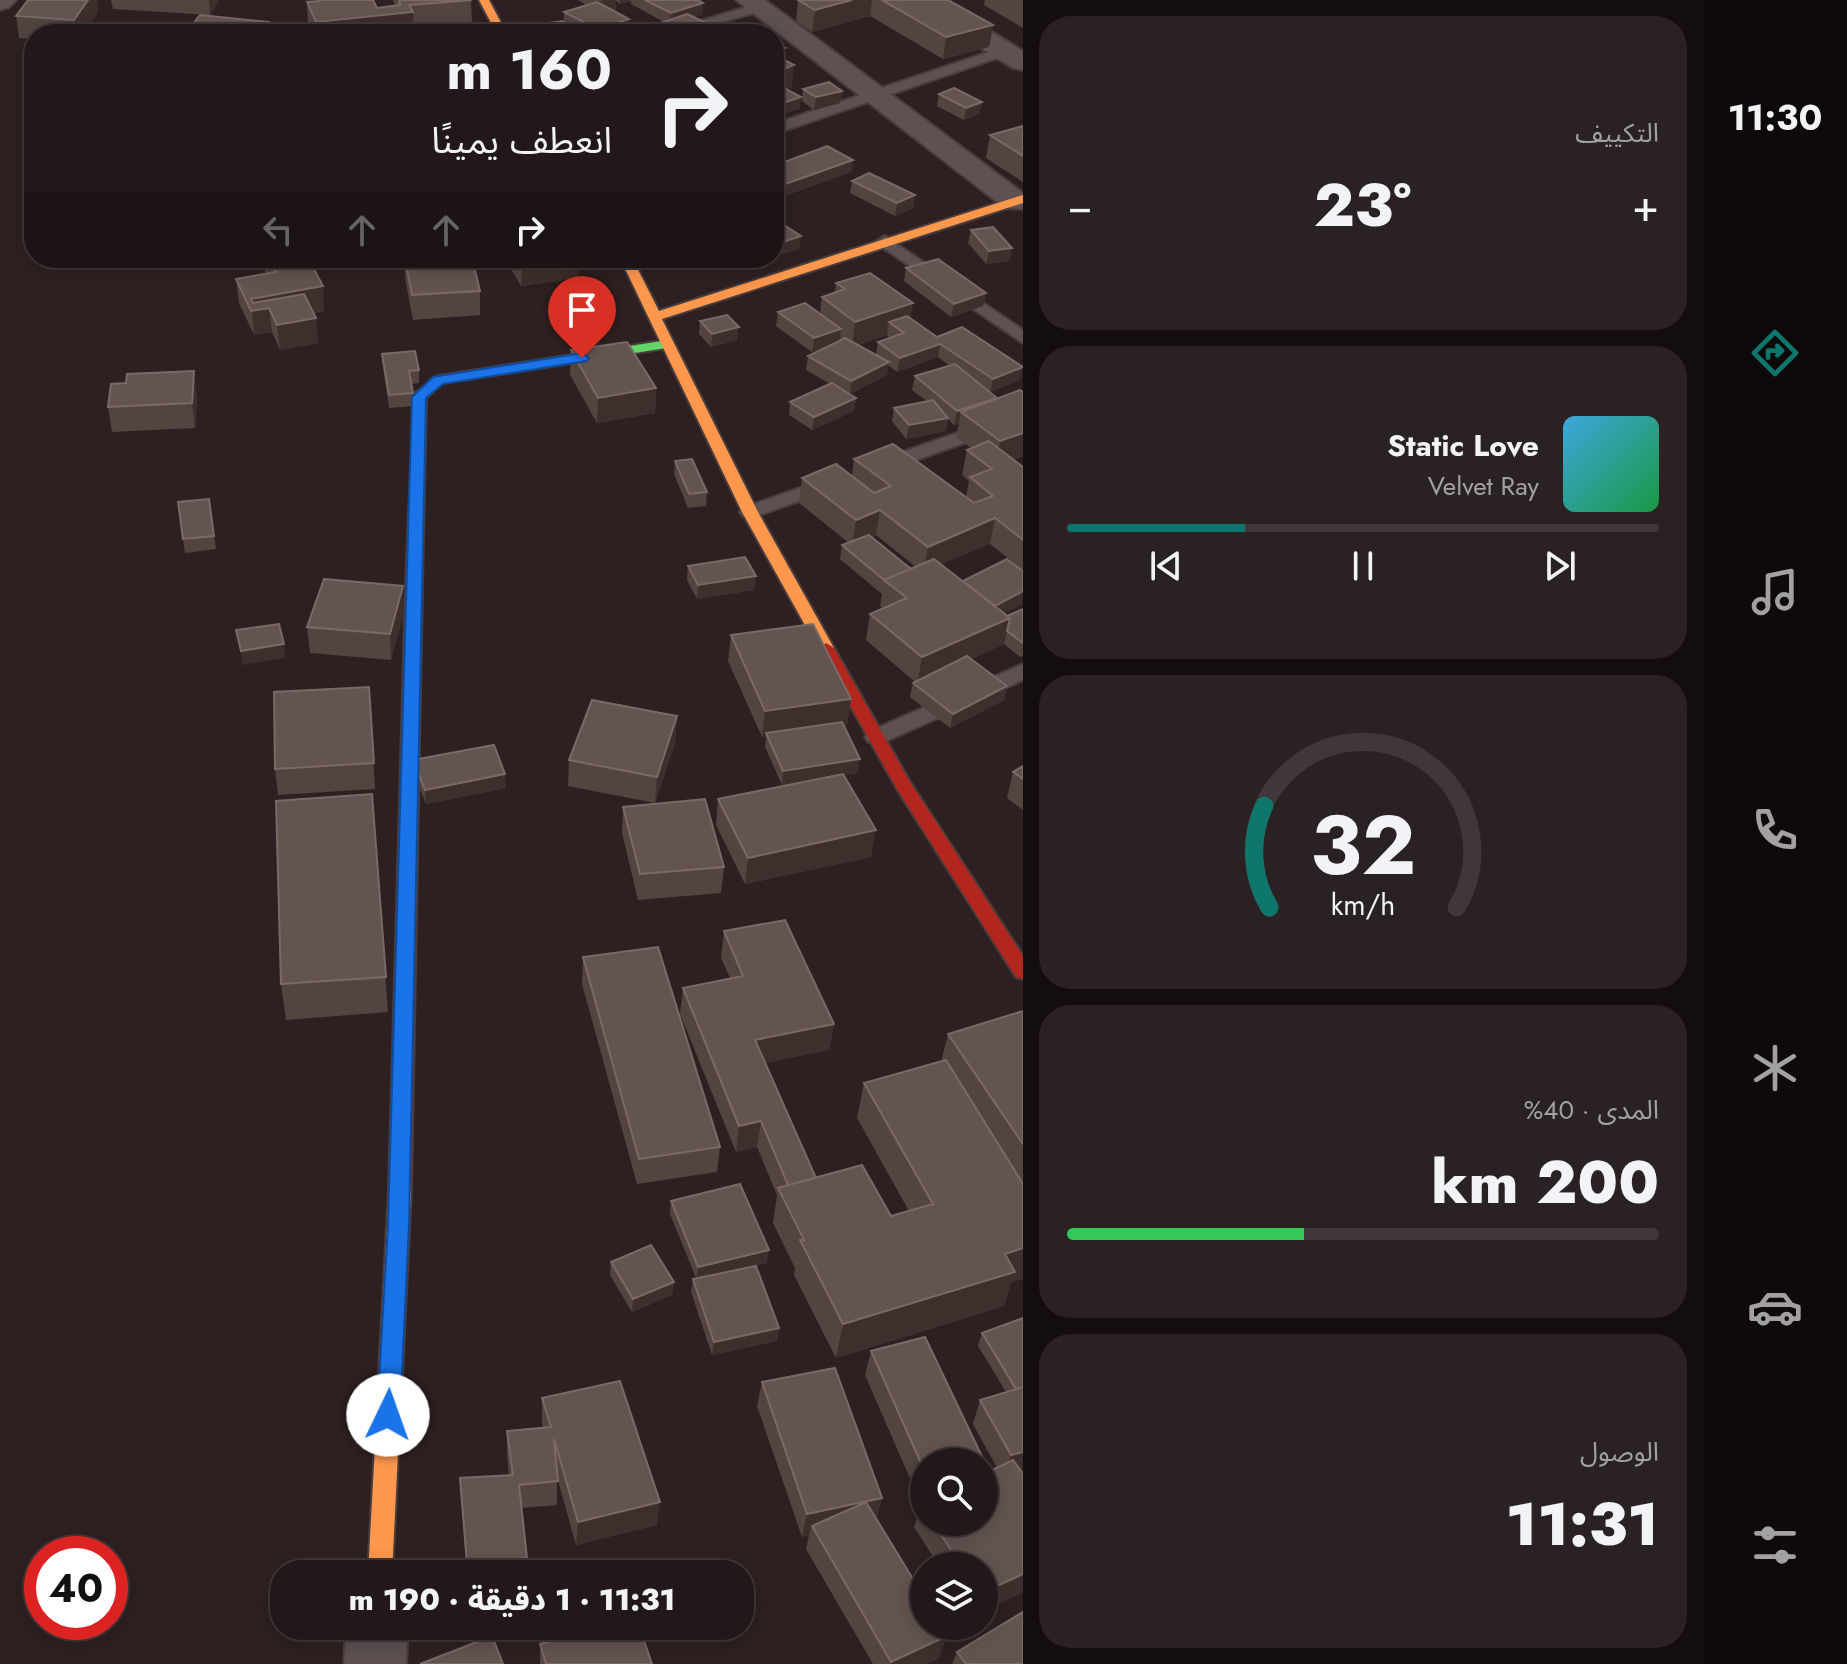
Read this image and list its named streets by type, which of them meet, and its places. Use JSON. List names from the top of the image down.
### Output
{
  "page": {
    "tabs": "11:30",
    "tile": [
      "التكييف",
      ["المدى · 40%", "200 km"],
      ["الوصول", "11:31"]
    ],
    "turn": ["160 m", "انعطف يمينًا"],
    "heat": ["−", "23°", "+"],
    "song": ["Static Love", "Velvet Ray"],
    "limit": "40",
    "trip": "11:31 · 1 دقيقة · 190 m",
    "gauge": ["32", "km/h"]
  }
}
